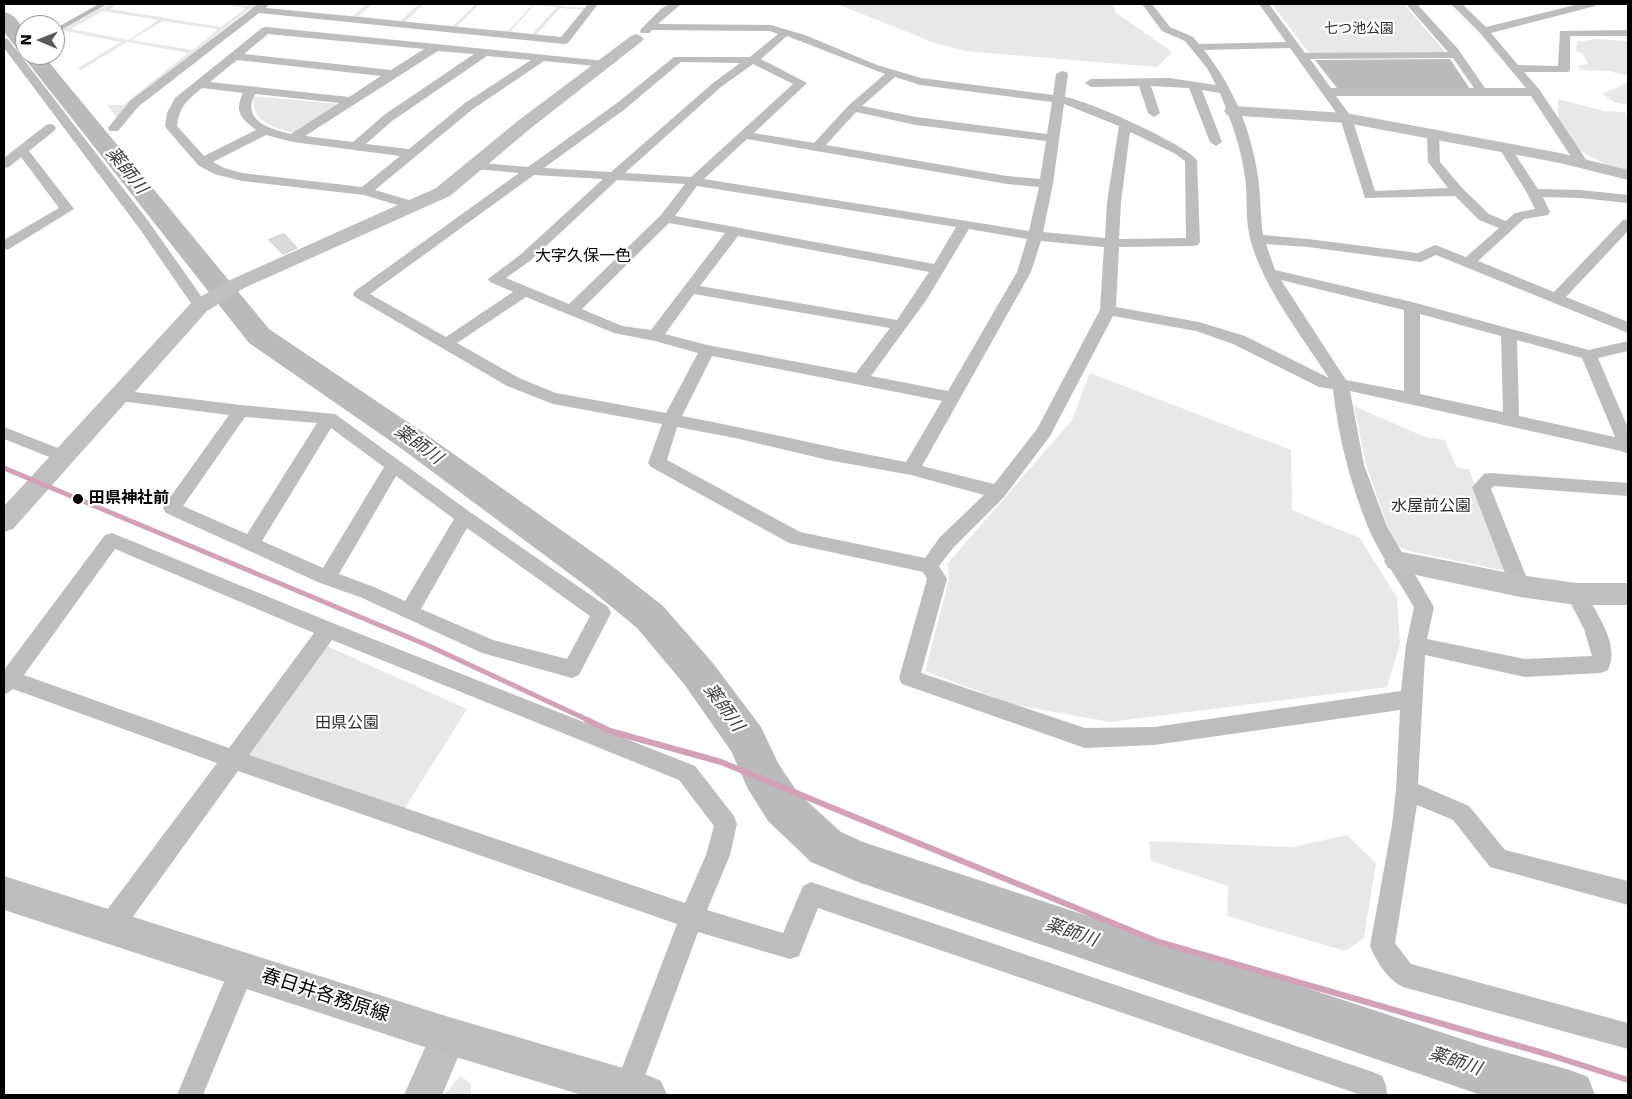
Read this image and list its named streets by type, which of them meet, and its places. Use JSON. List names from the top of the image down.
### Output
{
  "streets": {
    "main road": ["春日井各務原線"]
  },
  "districts": ["大字久保一色"],
  "water": ["薬師川"],
  "parks": ["七つ池公園", "水屋前公園", "田県公園"],
  "places": ["田県神社前"],
  "north": "left"
}
